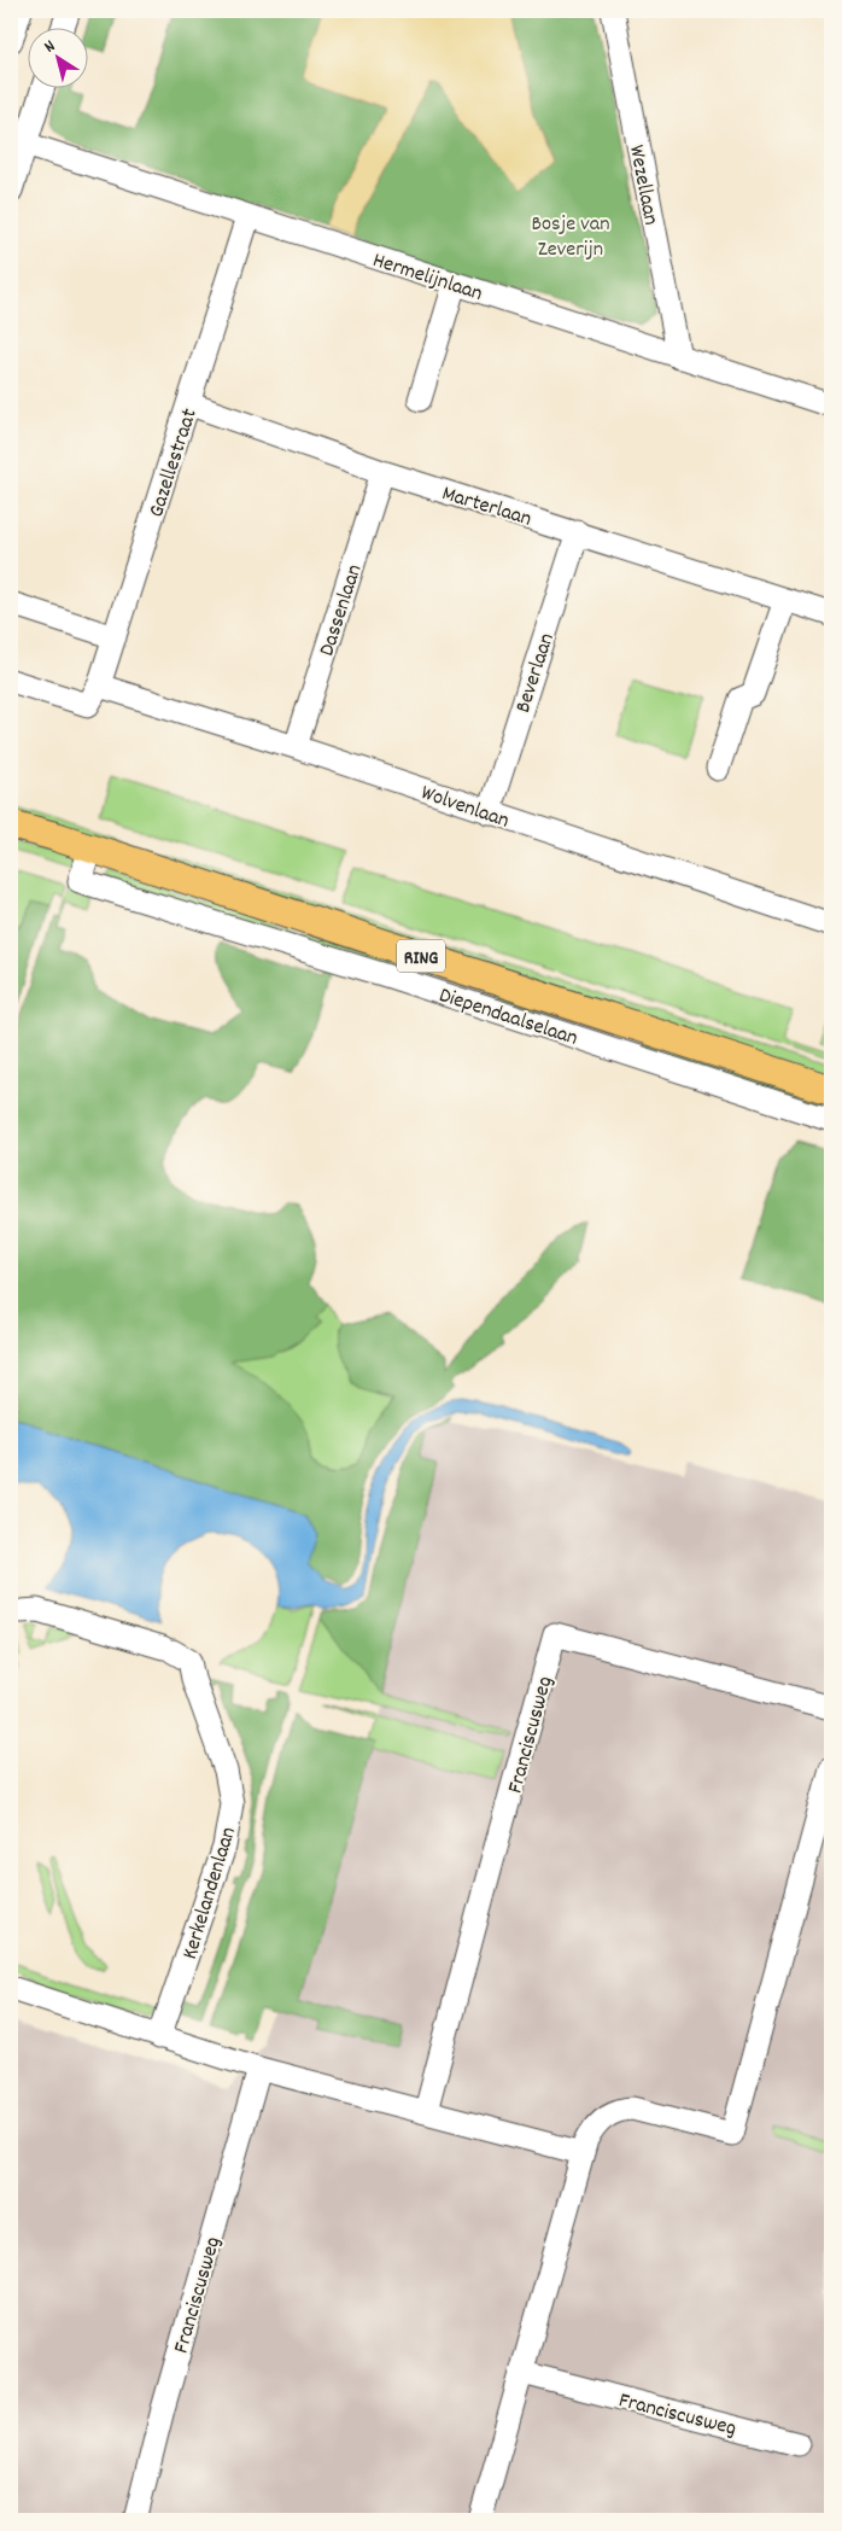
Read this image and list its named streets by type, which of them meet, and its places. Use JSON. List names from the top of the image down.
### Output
{
  "streets": {
    "main road": ["RING", "Diependaalselaan"],
    "street": [
      "Wezellaan",
      "Hermelijnlaan",
      "Gazellestraat",
      "Marterlaan",
      "Dassenlaan",
      "Beverlaan",
      "Wolvenlaan",
      "Franciscusweg",
      "Kerkelandenlaan"
    ]
  },
  "crossings": [
    ["Wezellaan", "Hermelijnlaan"],
    ["Hermelijnlaan", "Gazellestraat"],
    ["Gazellestraat", "Marterlaan"],
    ["Gazellestraat", "Wolvenlaan"],
    ["Marterlaan", "Dassenlaan"],
    ["Marterlaan", "Beverlaan"],
    ["Dassenlaan", "Wolvenlaan"],
    ["Beverlaan", "Wolvenlaan"]
  ],
  "parks": ["Bosje van Zeverijn"],
  "north": "top left"
}
